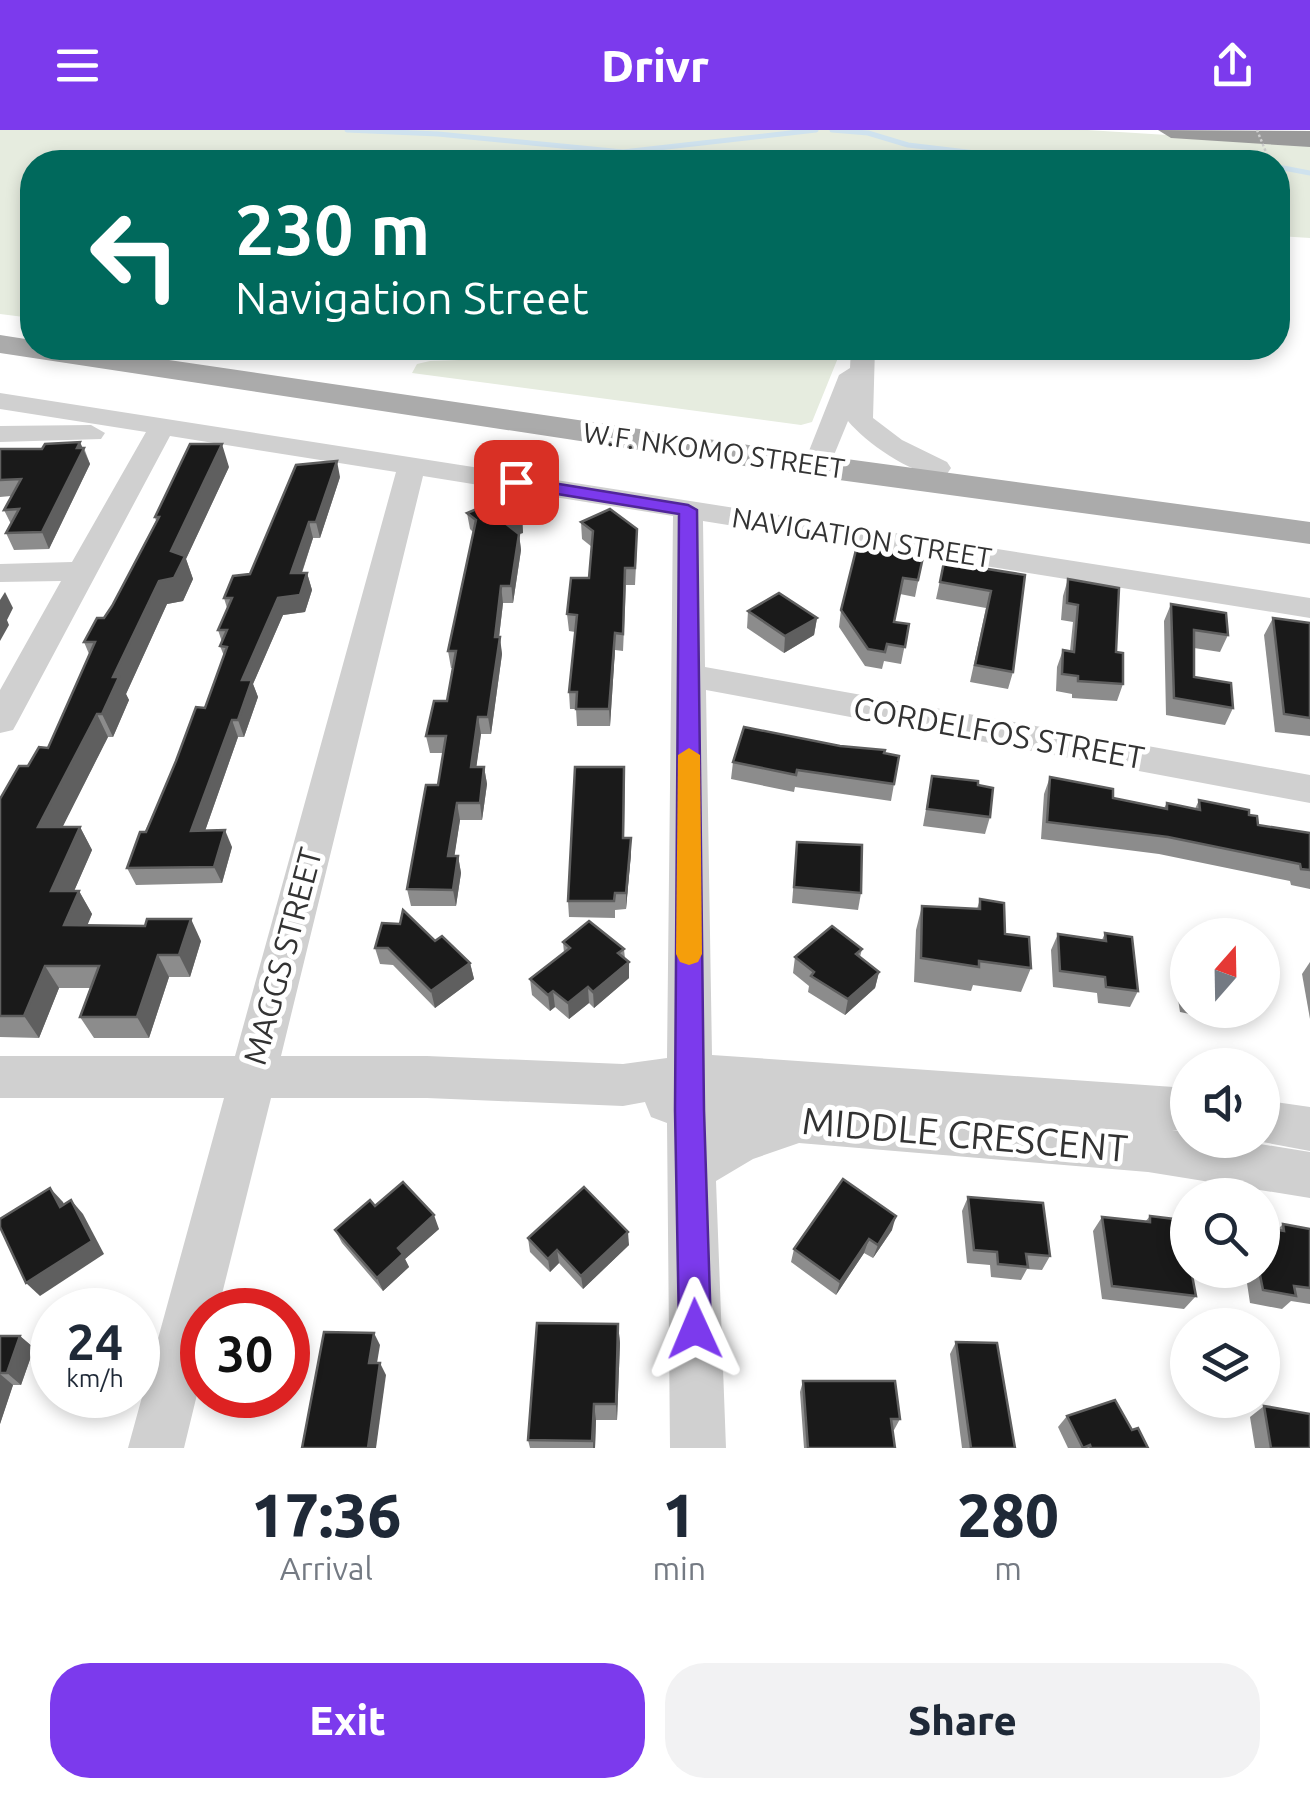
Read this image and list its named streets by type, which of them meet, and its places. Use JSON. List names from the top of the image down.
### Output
{
  "streets": {
    "main road": ["W.F. NKOMO STREET"],
    "street": [
      "NAVIGATION STREET",
      "CORDELFOS STREET",
      "MAGGS STREET",
      "MIDDLE CRESCENT"
    ]
  },
  "crossings": [
    ["NAVIGATION STREET", "MAGGS STREET"],
    ["MAGGS STREET", "MIDDLE CRESCENT"]
  ],
  "north": "top",
  "page": {
    "header": "Drivr",
    "turn": ["230 m", "Navigation Street"],
    "speed": "24 km/h",
    "limit": "30",
    "eta": [
      "17:36",
      "Arrival",
      "1",
      "min",
      "280",
      "m"
    ],
    "buttons": ["Exit", "Share"]
  }
}
